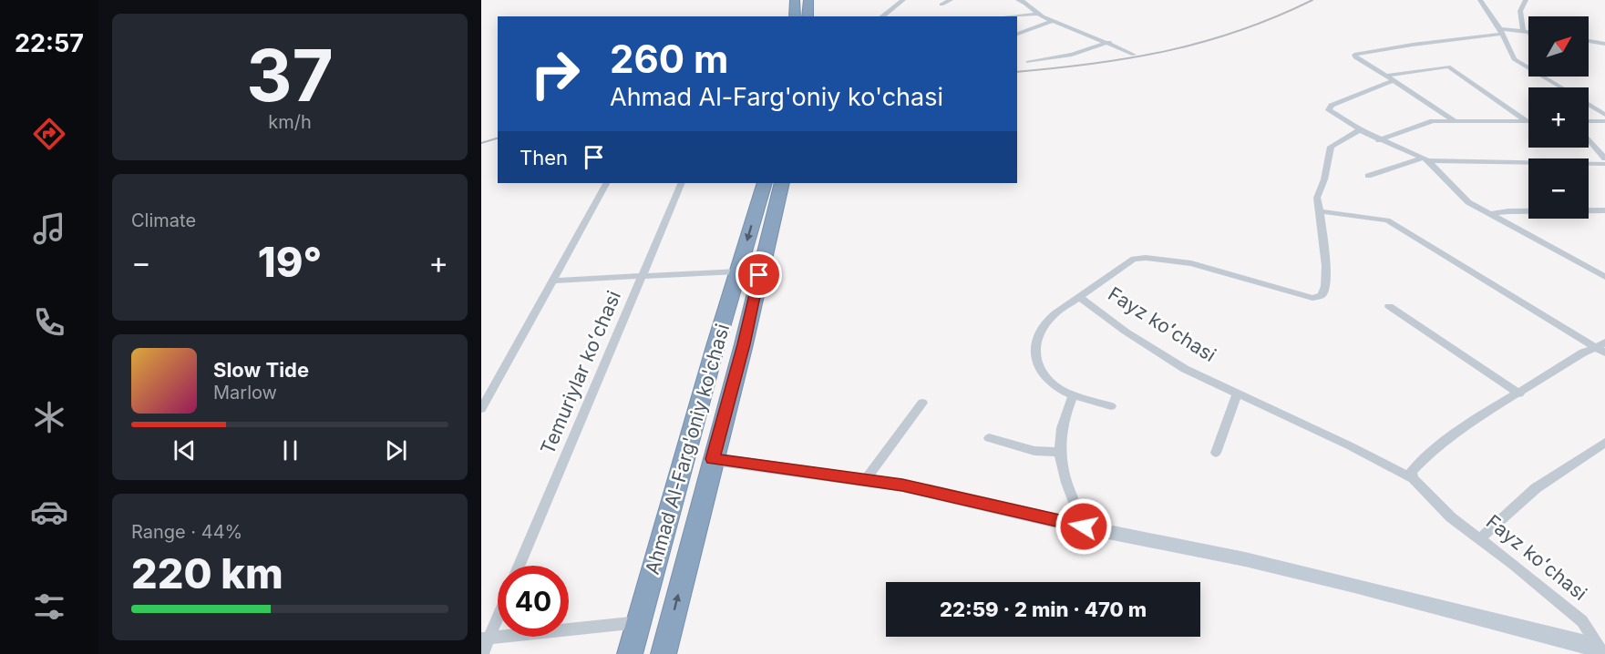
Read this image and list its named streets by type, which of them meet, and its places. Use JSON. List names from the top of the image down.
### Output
{
  "streets": {
    "highway": ["Ahmad Al-Farg'oniy ko'chasi"],
    "street": ["Fayz koʻchasi", "Temuriylar koʻchasi"]
  },
  "crossings": [
    ["Fayz koʻchasi", "Ahmad Al-Farg'oniy ko'chasi"]
  ],
  "north": "top right",
  "page": {
    "tabs": "22:57",
    "tile": [
      ["37", "km/h"],
      "Climate",
      ["Range · 44%", "220 km"]
    ],
    "map_buttons": ["+", "−"],
    "turn": ["260 m", "Ahmad Al-Farg'oniy ko'chasi"],
    "then": "Then",
    "heat": ["−", "19°", "+"],
    "song": ["Slow Tide", "Marlow"],
    "limit": "40",
    "trip": "22:59 · 2 min · 470 m"
  }
}
